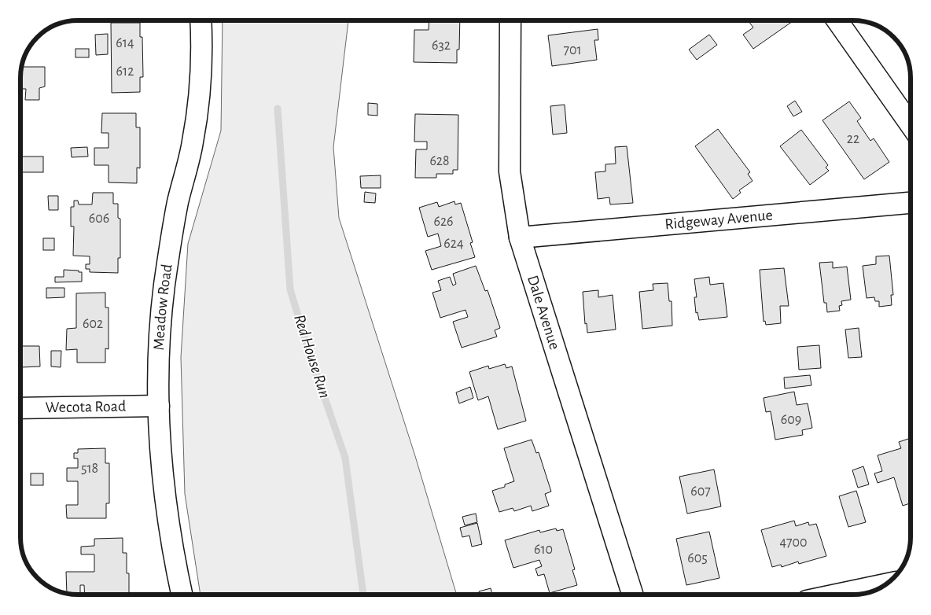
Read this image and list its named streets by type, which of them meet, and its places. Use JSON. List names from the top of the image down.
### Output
{
  "streets": {
    "street": [
      "Ridgeway Avenue",
      "Meadow Road",
      "Dale Avenue",
      "Wecota Road"
    ]
  },
  "crossings": [
    ["Ridgeway Avenue", "Dale Avenue"],
    ["Meadow Road", "Wecota Road"]
  ],
  "water": ["Red House Run"],
  "house_numbers": [
    "614",
    "632",
    "701",
    "612",
    "22",
    "628",
    "606",
    "626",
    "624",
    "602",
    "609",
    "518",
    "607",
    "4700",
    "610",
    "605"
  ]
}
